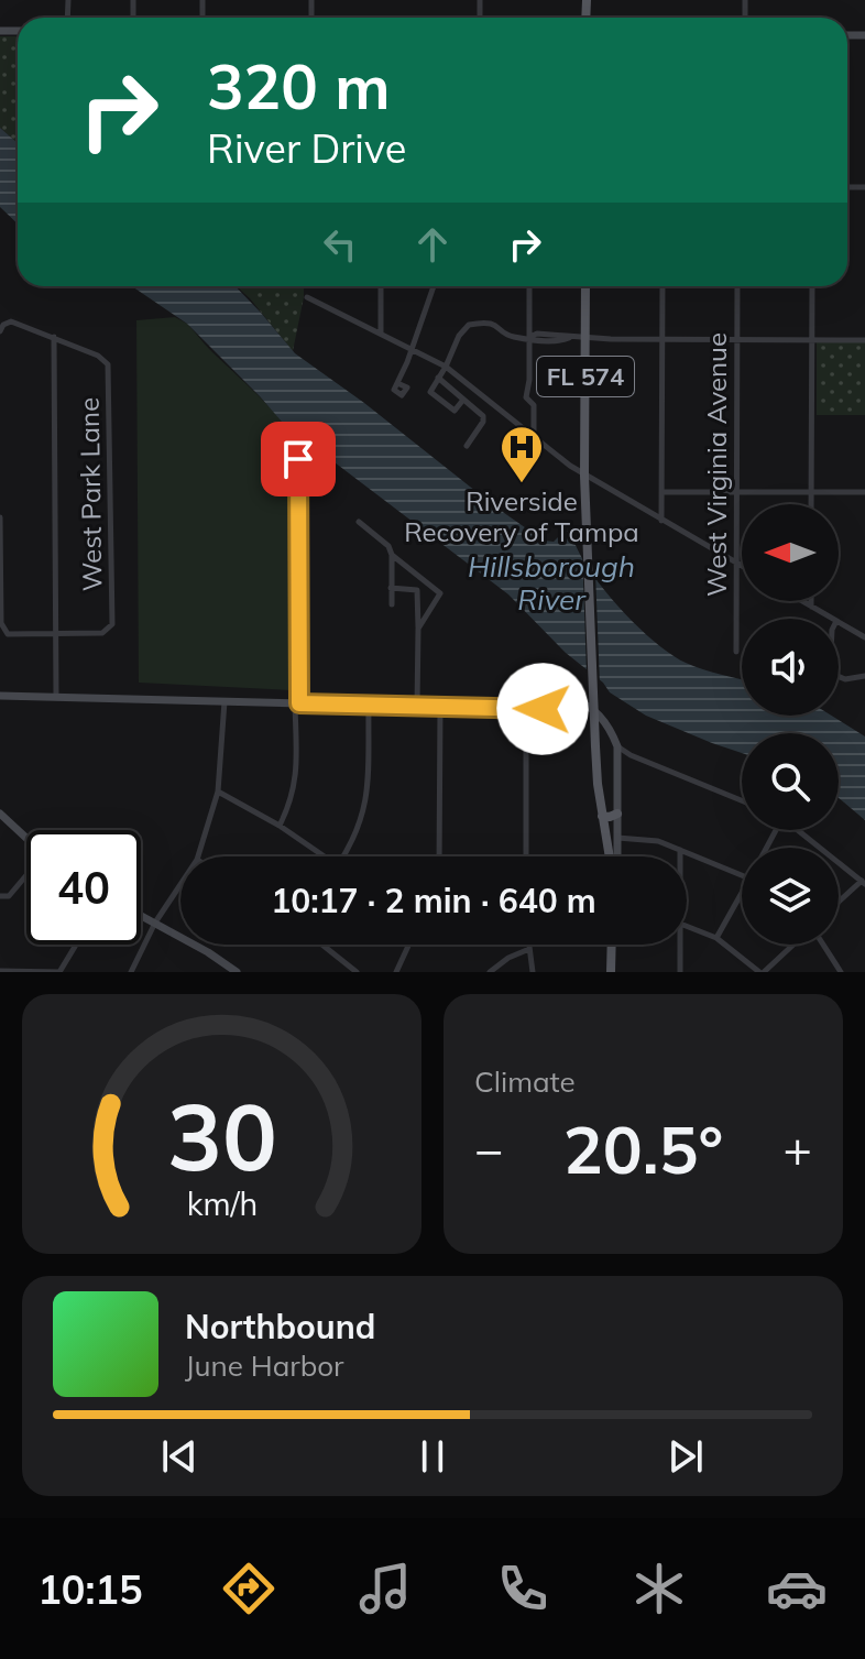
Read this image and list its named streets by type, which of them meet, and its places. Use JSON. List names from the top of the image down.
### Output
{
  "streets": {
    "main road": ["FL 574"],
    "street": ["West Virginia Avenue", "West Park Lane"]
  },
  "water": ["Hillsborough River"],
  "places": {
    "hospital": ["Riverside Recovery of Tampa"]
  },
  "north": "left",
  "page": {
    "turn": ["320 m", "River Drive"],
    "limit": "40",
    "trip": "10:17 · 2 min · 640 m",
    "tile": "Climate",
    "heat": ["−", "20.5°", "+"],
    "song": ["Northbound", "June Harbor"],
    "tabs": "10:15",
    "gauge": ["30", "km/h"]
  }
}
